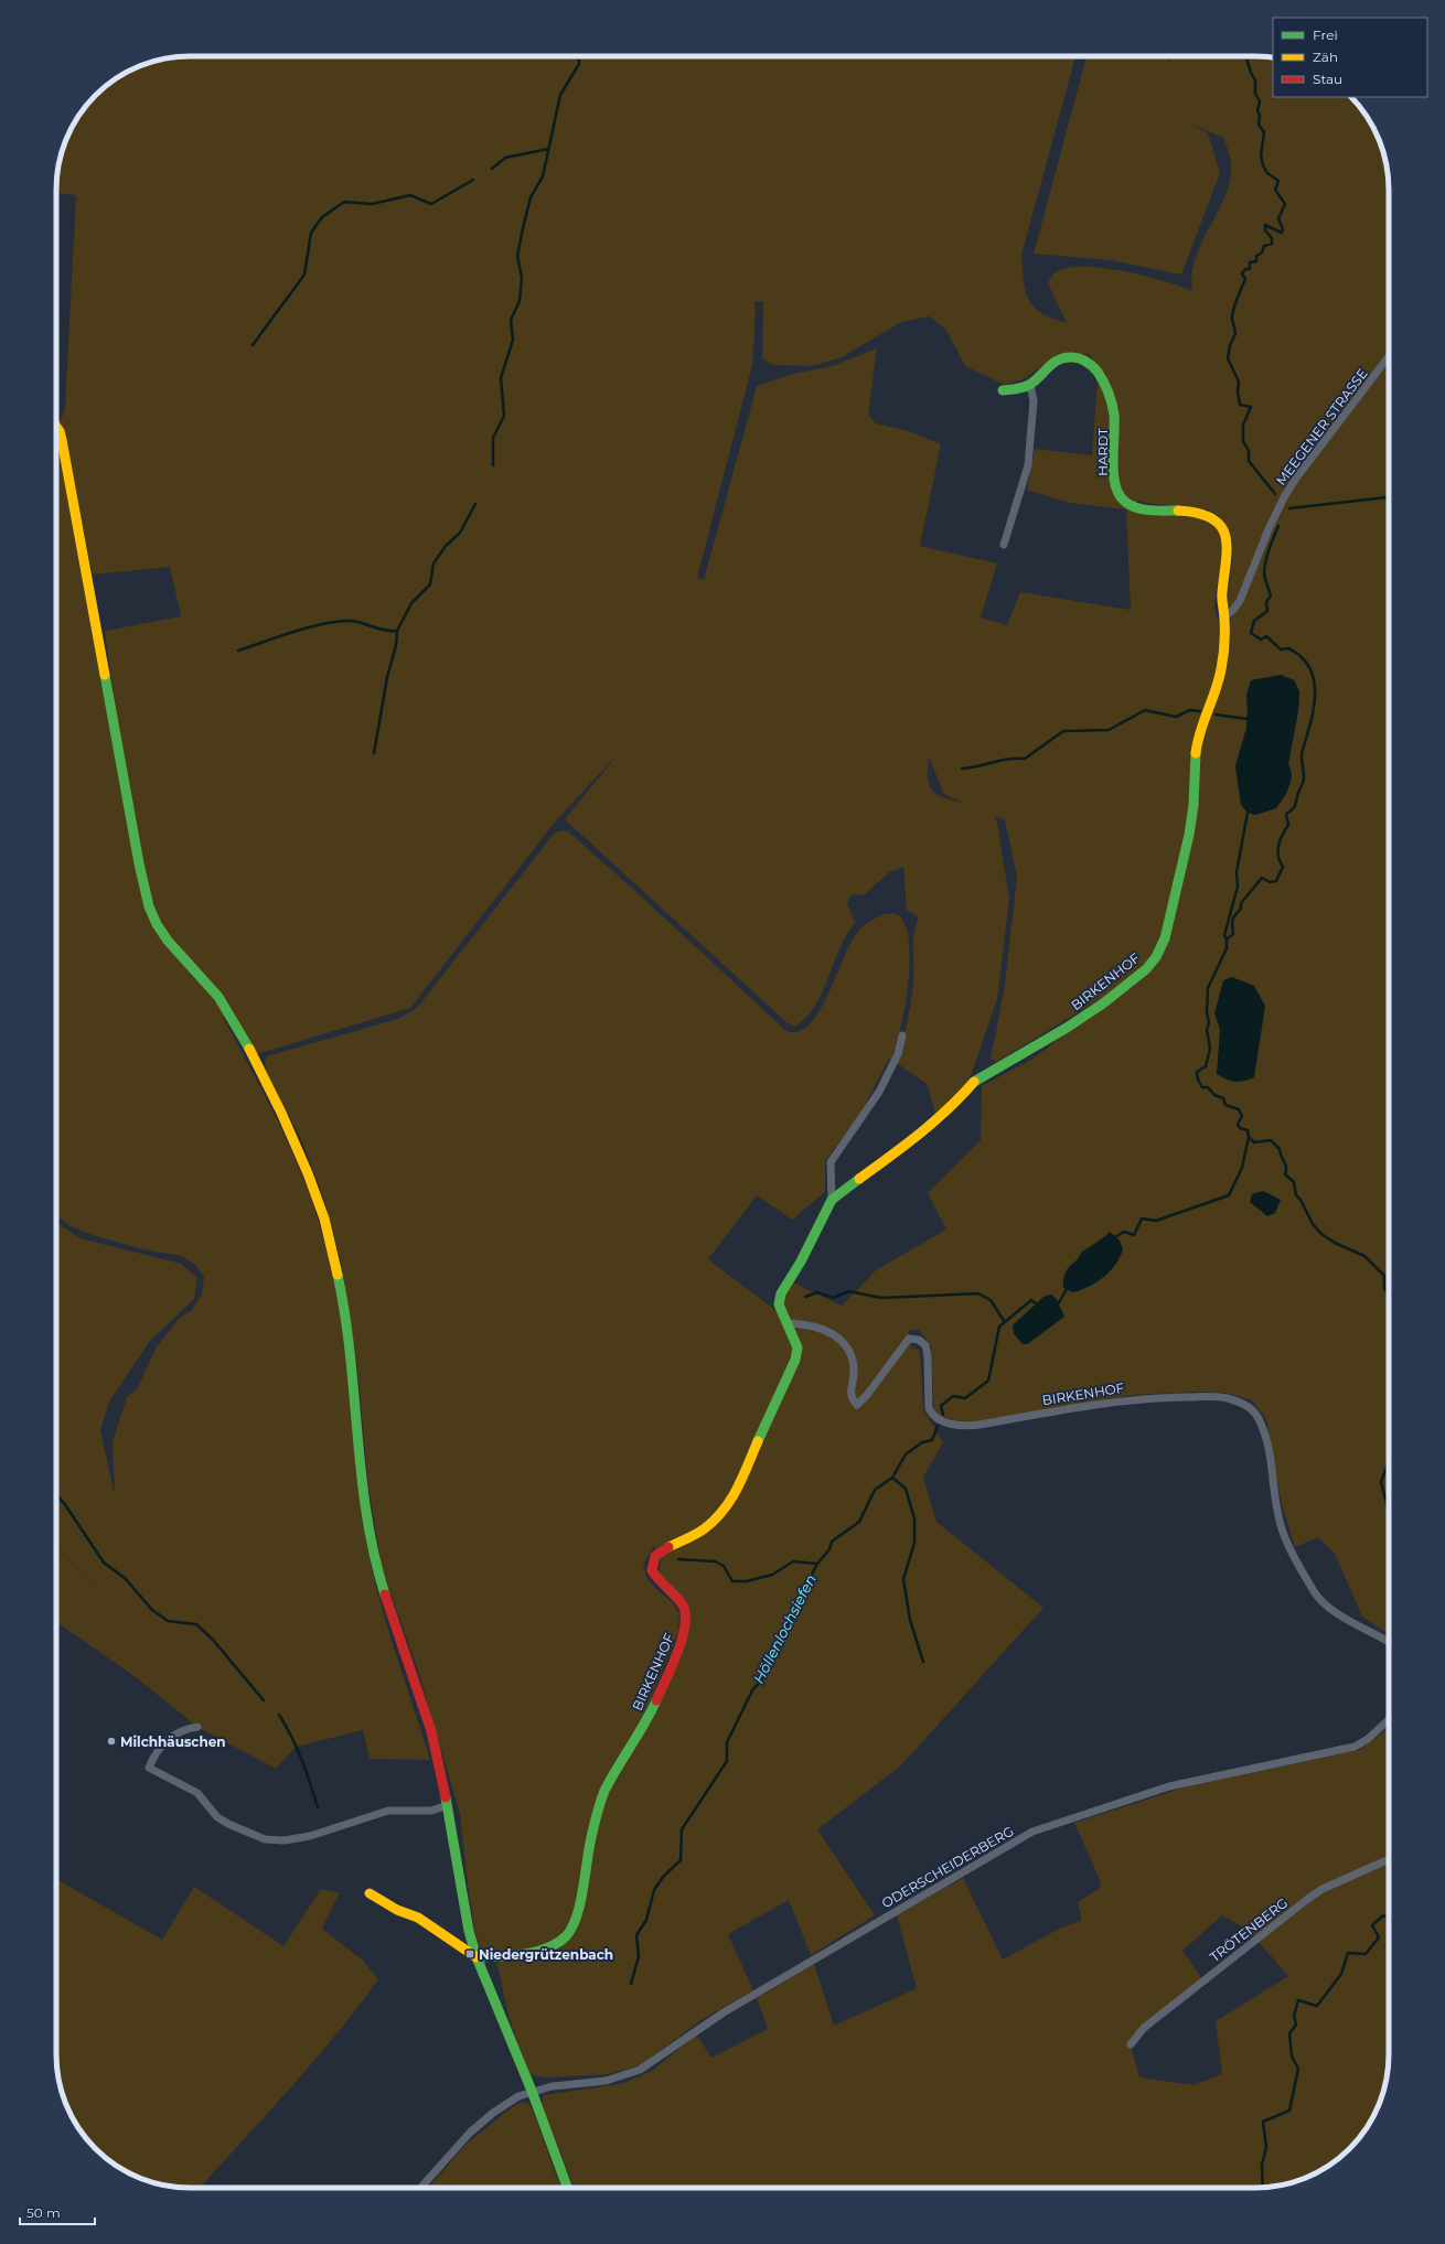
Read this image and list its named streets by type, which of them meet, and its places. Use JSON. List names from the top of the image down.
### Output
{
  "streets": {
    "street": [
      "MEEGENER STRASSE",
      "HARDT",
      "BIRKENHOF",
      "ODERSCHEIDERBERG",
      "TRÖTENBERG"
    ]
  },
  "crossings": [
    ["MEEGENER STRASSE", "HARDT"],
    ["MEEGENER STRASSE", "BIRKENHOF"],
    ["HARDT", "BIRKENHOF"]
  ],
  "water": ["Höllenlochsiefen"],
  "places": {
    "other": ["Milchhäuschen"],
    "transit": ["Niedergrützenbach"]
  },
  "legend": ["Frei", "Zäh", "Stau"],
  "scale_bar": "50 m"
}
